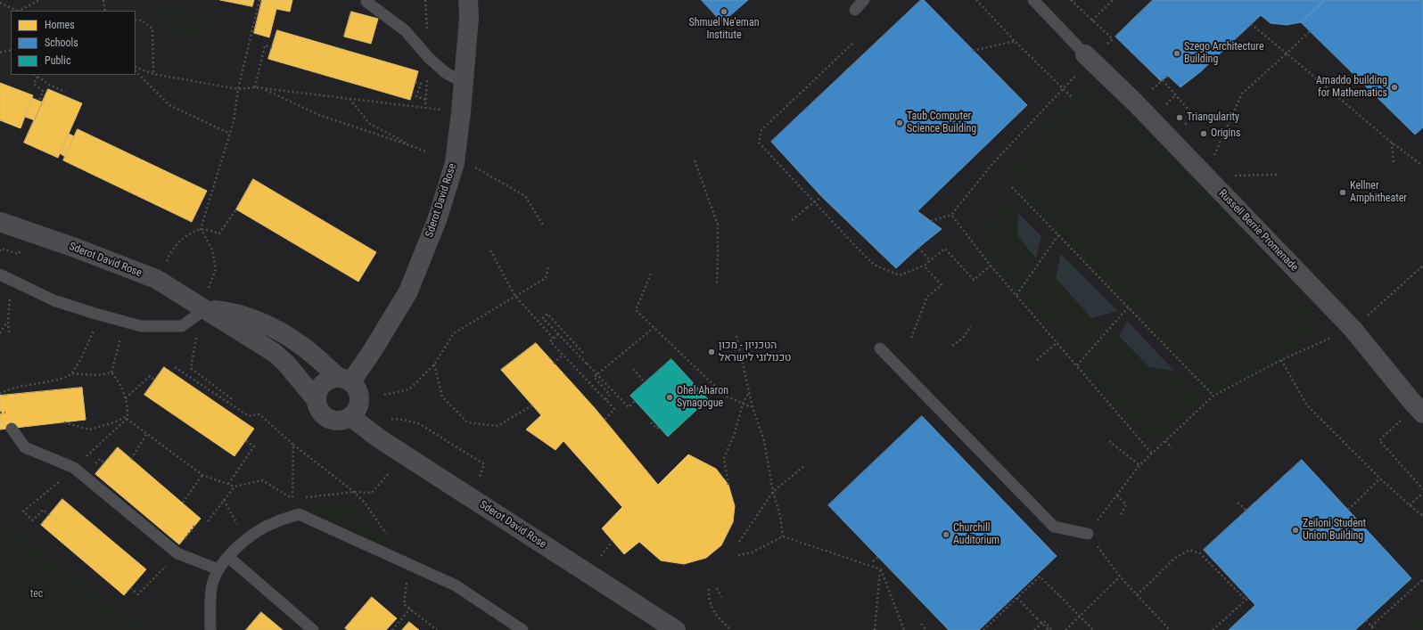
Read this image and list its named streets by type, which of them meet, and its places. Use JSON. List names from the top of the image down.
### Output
{
  "streets": {
    "street": ["Sderot David Rose", "Russell Berrie Promenade"]
  },
  "parks": ["tec"],
  "places": [
    "Shmuel Ne'eman Institute",
    "Szego Architecture Building",
    "Amaddo building for Mathematics",
    "Triangularity",
    "Taub Computer Science Building",
    "Origins",
    "Kellner Amphitheater",
    "הטכניון - מכון טכנולוגי לישראל",
    "Ohel Aharon Synagogue",
    "Zeiloni Student Union Building",
    "Churchill Auditorium"
  ],
  "legend": ["Homes", "Schools", "Public"]
}
